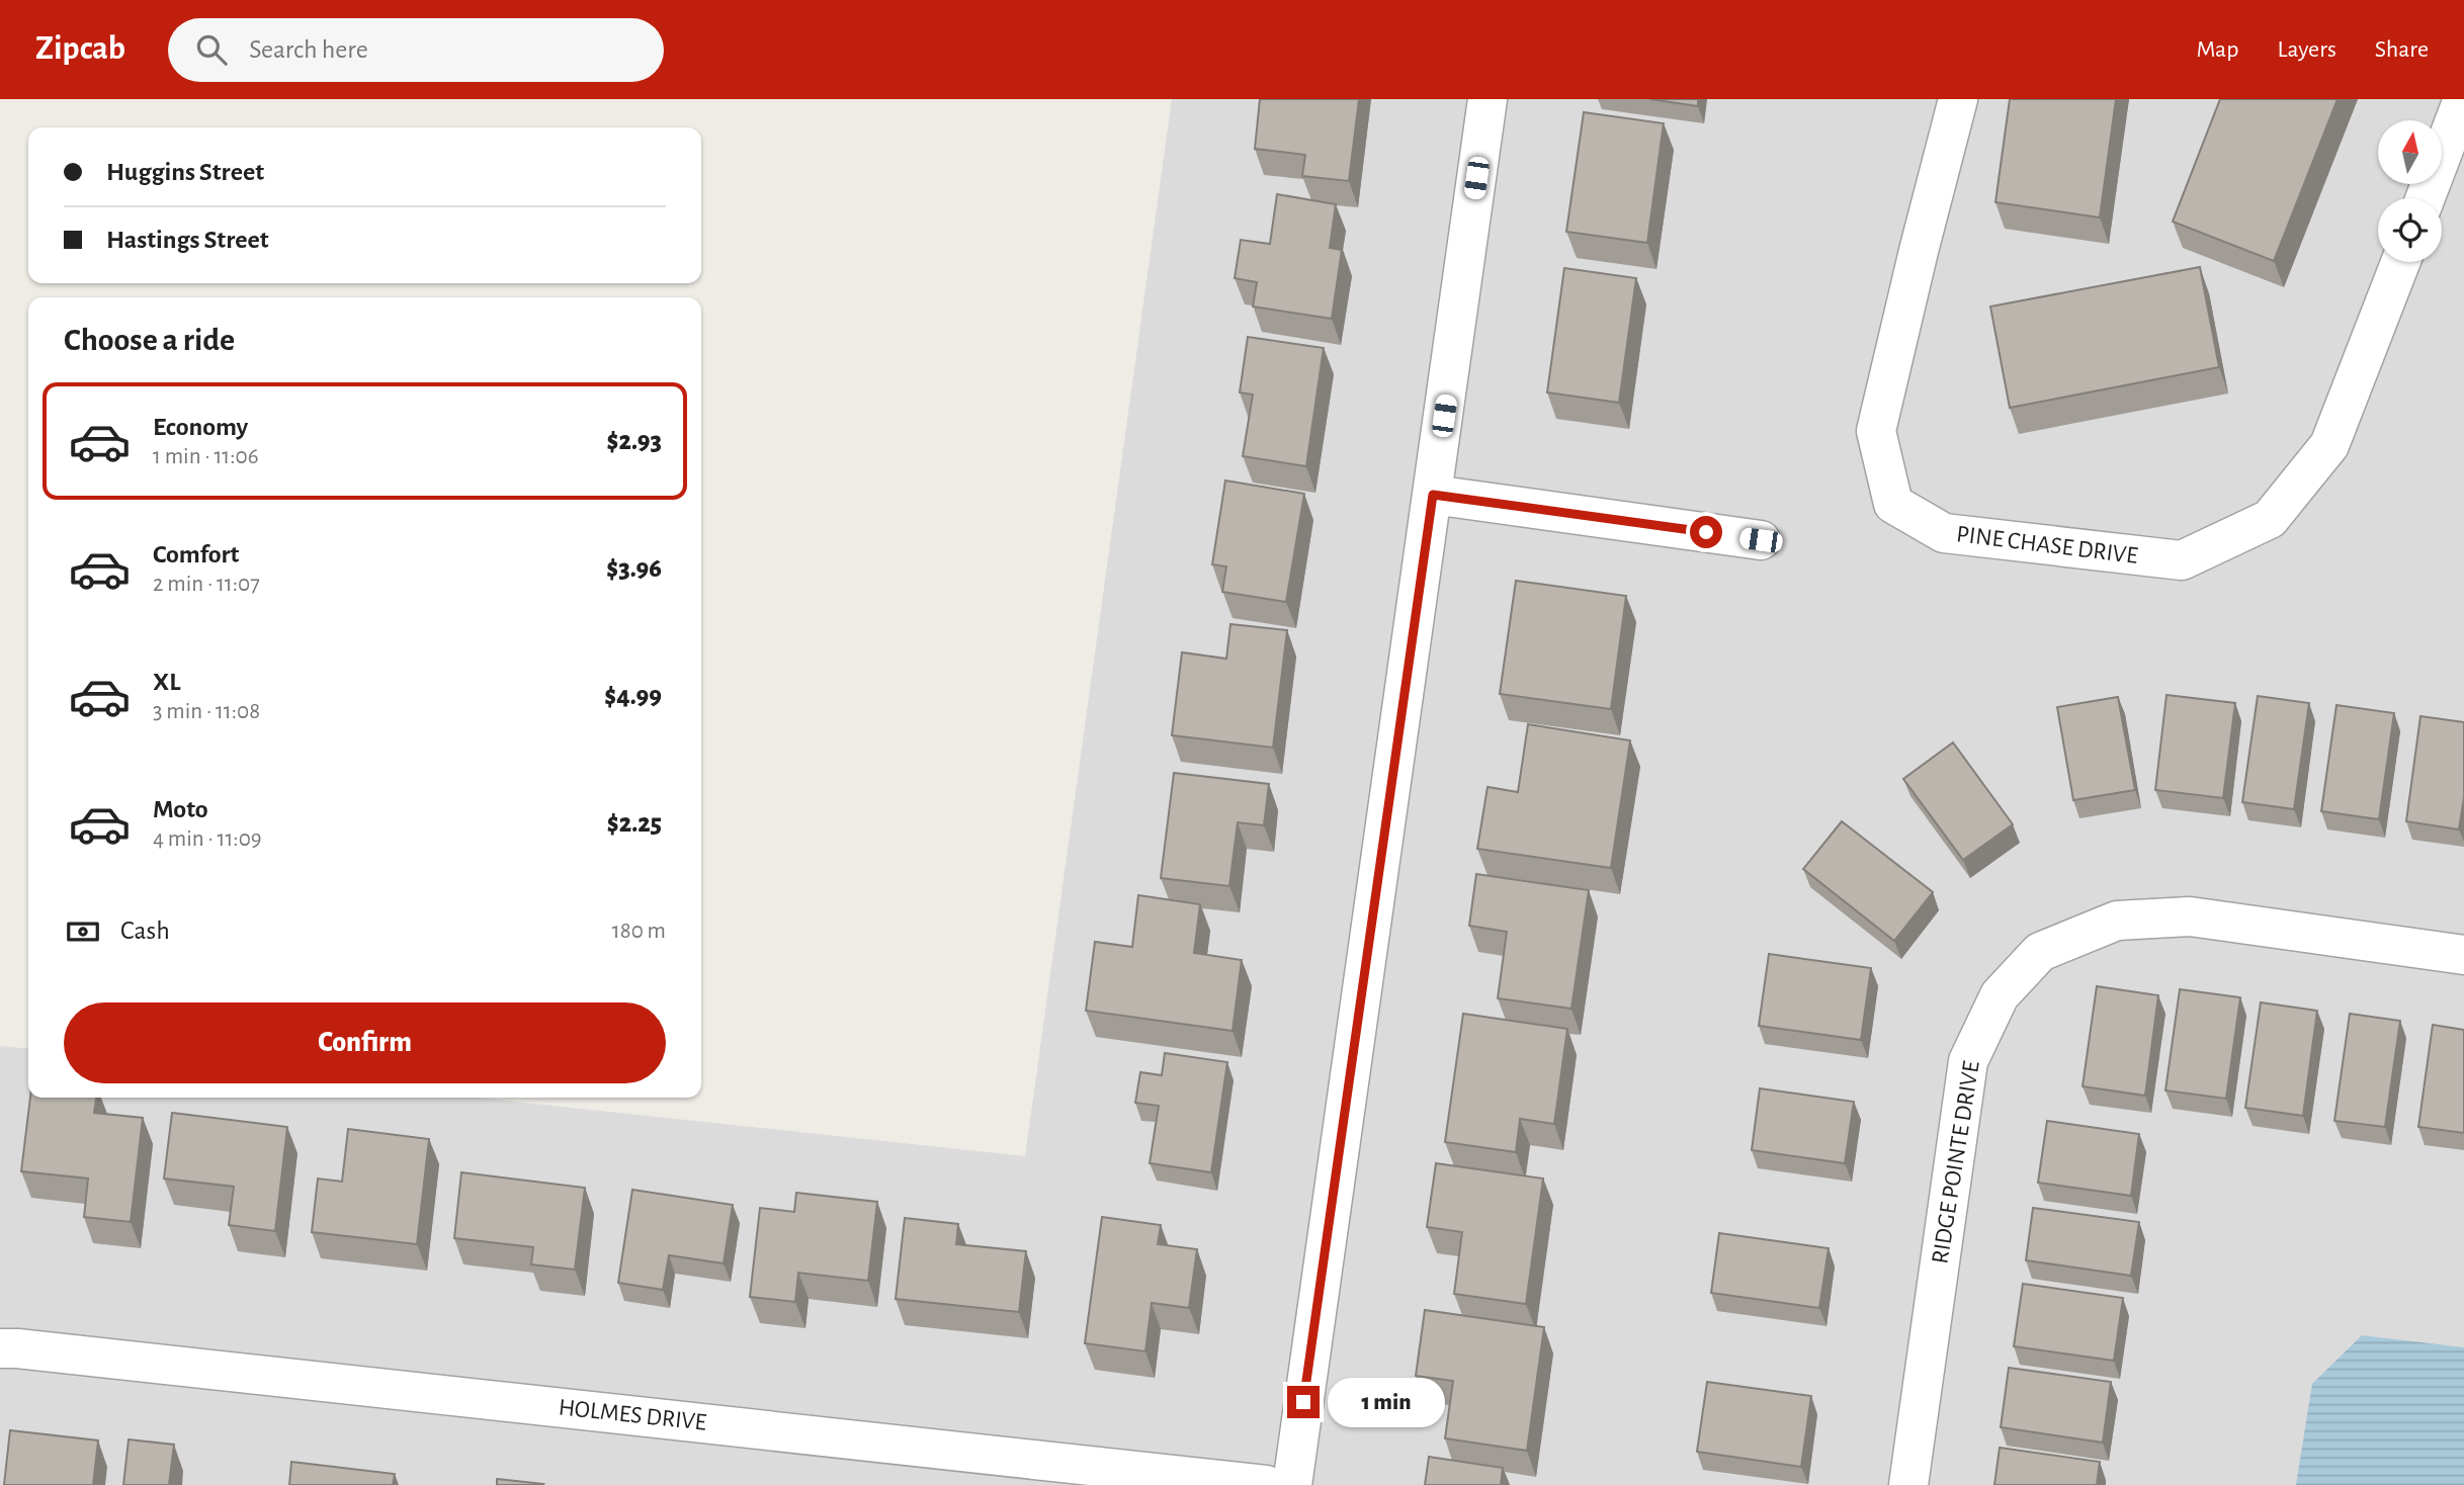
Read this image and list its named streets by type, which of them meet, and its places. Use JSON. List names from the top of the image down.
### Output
{
  "streets": {
    "street": ["PINE CHASE DRIVE", "RIDGE POINTE DRIVE", "HOLMES DRIVE"]
  },
  "north": "top",
  "page": {
    "header": "Zipcab",
    "search": "Search here",
    "nav": ["Map", "Layers", "Share"],
    "banner": ["Huggins Street", "Hastings Street"],
    "heading": "Choose a ride",
    "list": [
      {
        "name": "Economy",
        "note": "1 min · 11:06",
        "value": "$2.93"
      },
      {
        "name": "Comfort",
        "note": "2 min · 11:07",
        "value": "$3.96"
      },
      {
        "name": "XL",
        "note": "3 min · 11:08",
        "value": "$4.99"
      },
      {
        "name": "Moto",
        "note": "4 min · 11:09",
        "value": "$2.25"
      }
    ],
    "pay": ["Cash", "180 m"],
    "buttons": "Confirm",
    "bubble": "1 min"
  }
}
